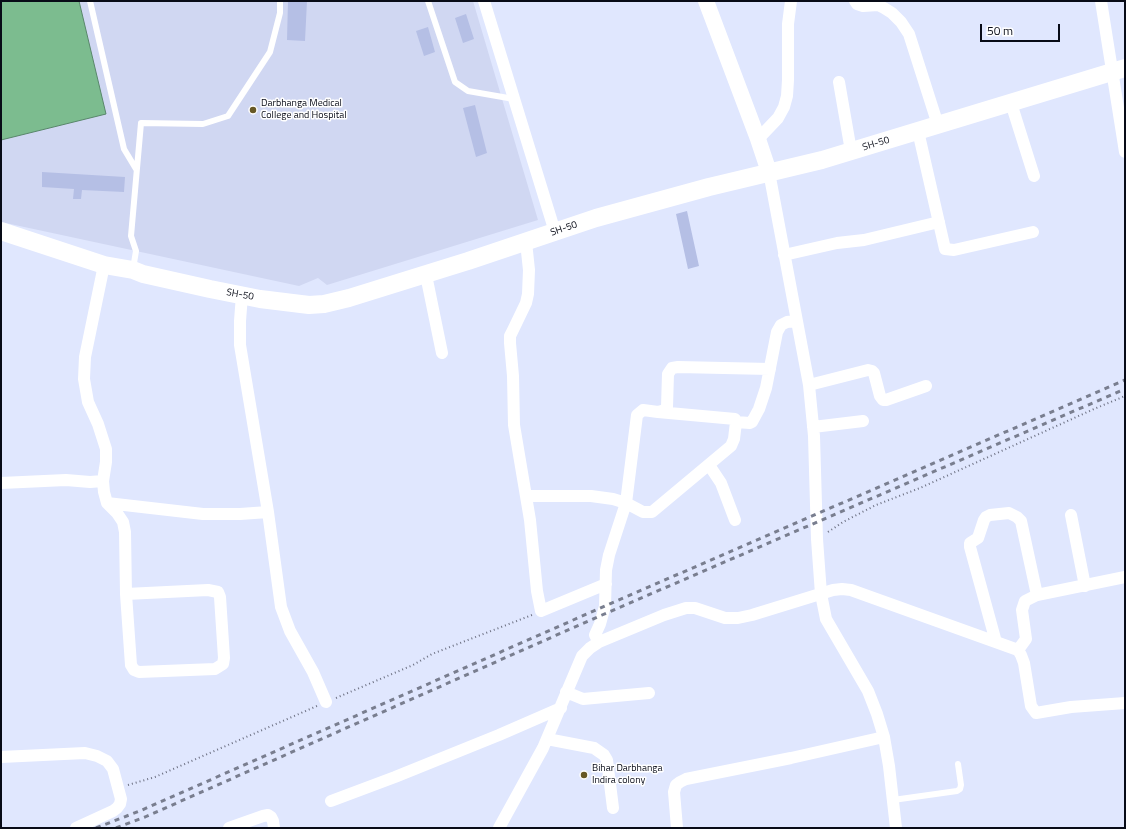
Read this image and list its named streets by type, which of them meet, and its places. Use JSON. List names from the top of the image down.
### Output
{
  "streets": {
    "main road": ["SH-50"]
  },
  "places": ["Darbhanga Medical College and Hospital", "Bihar Darbhanga Indira colony"],
  "scale_bar": "50 m"
}
